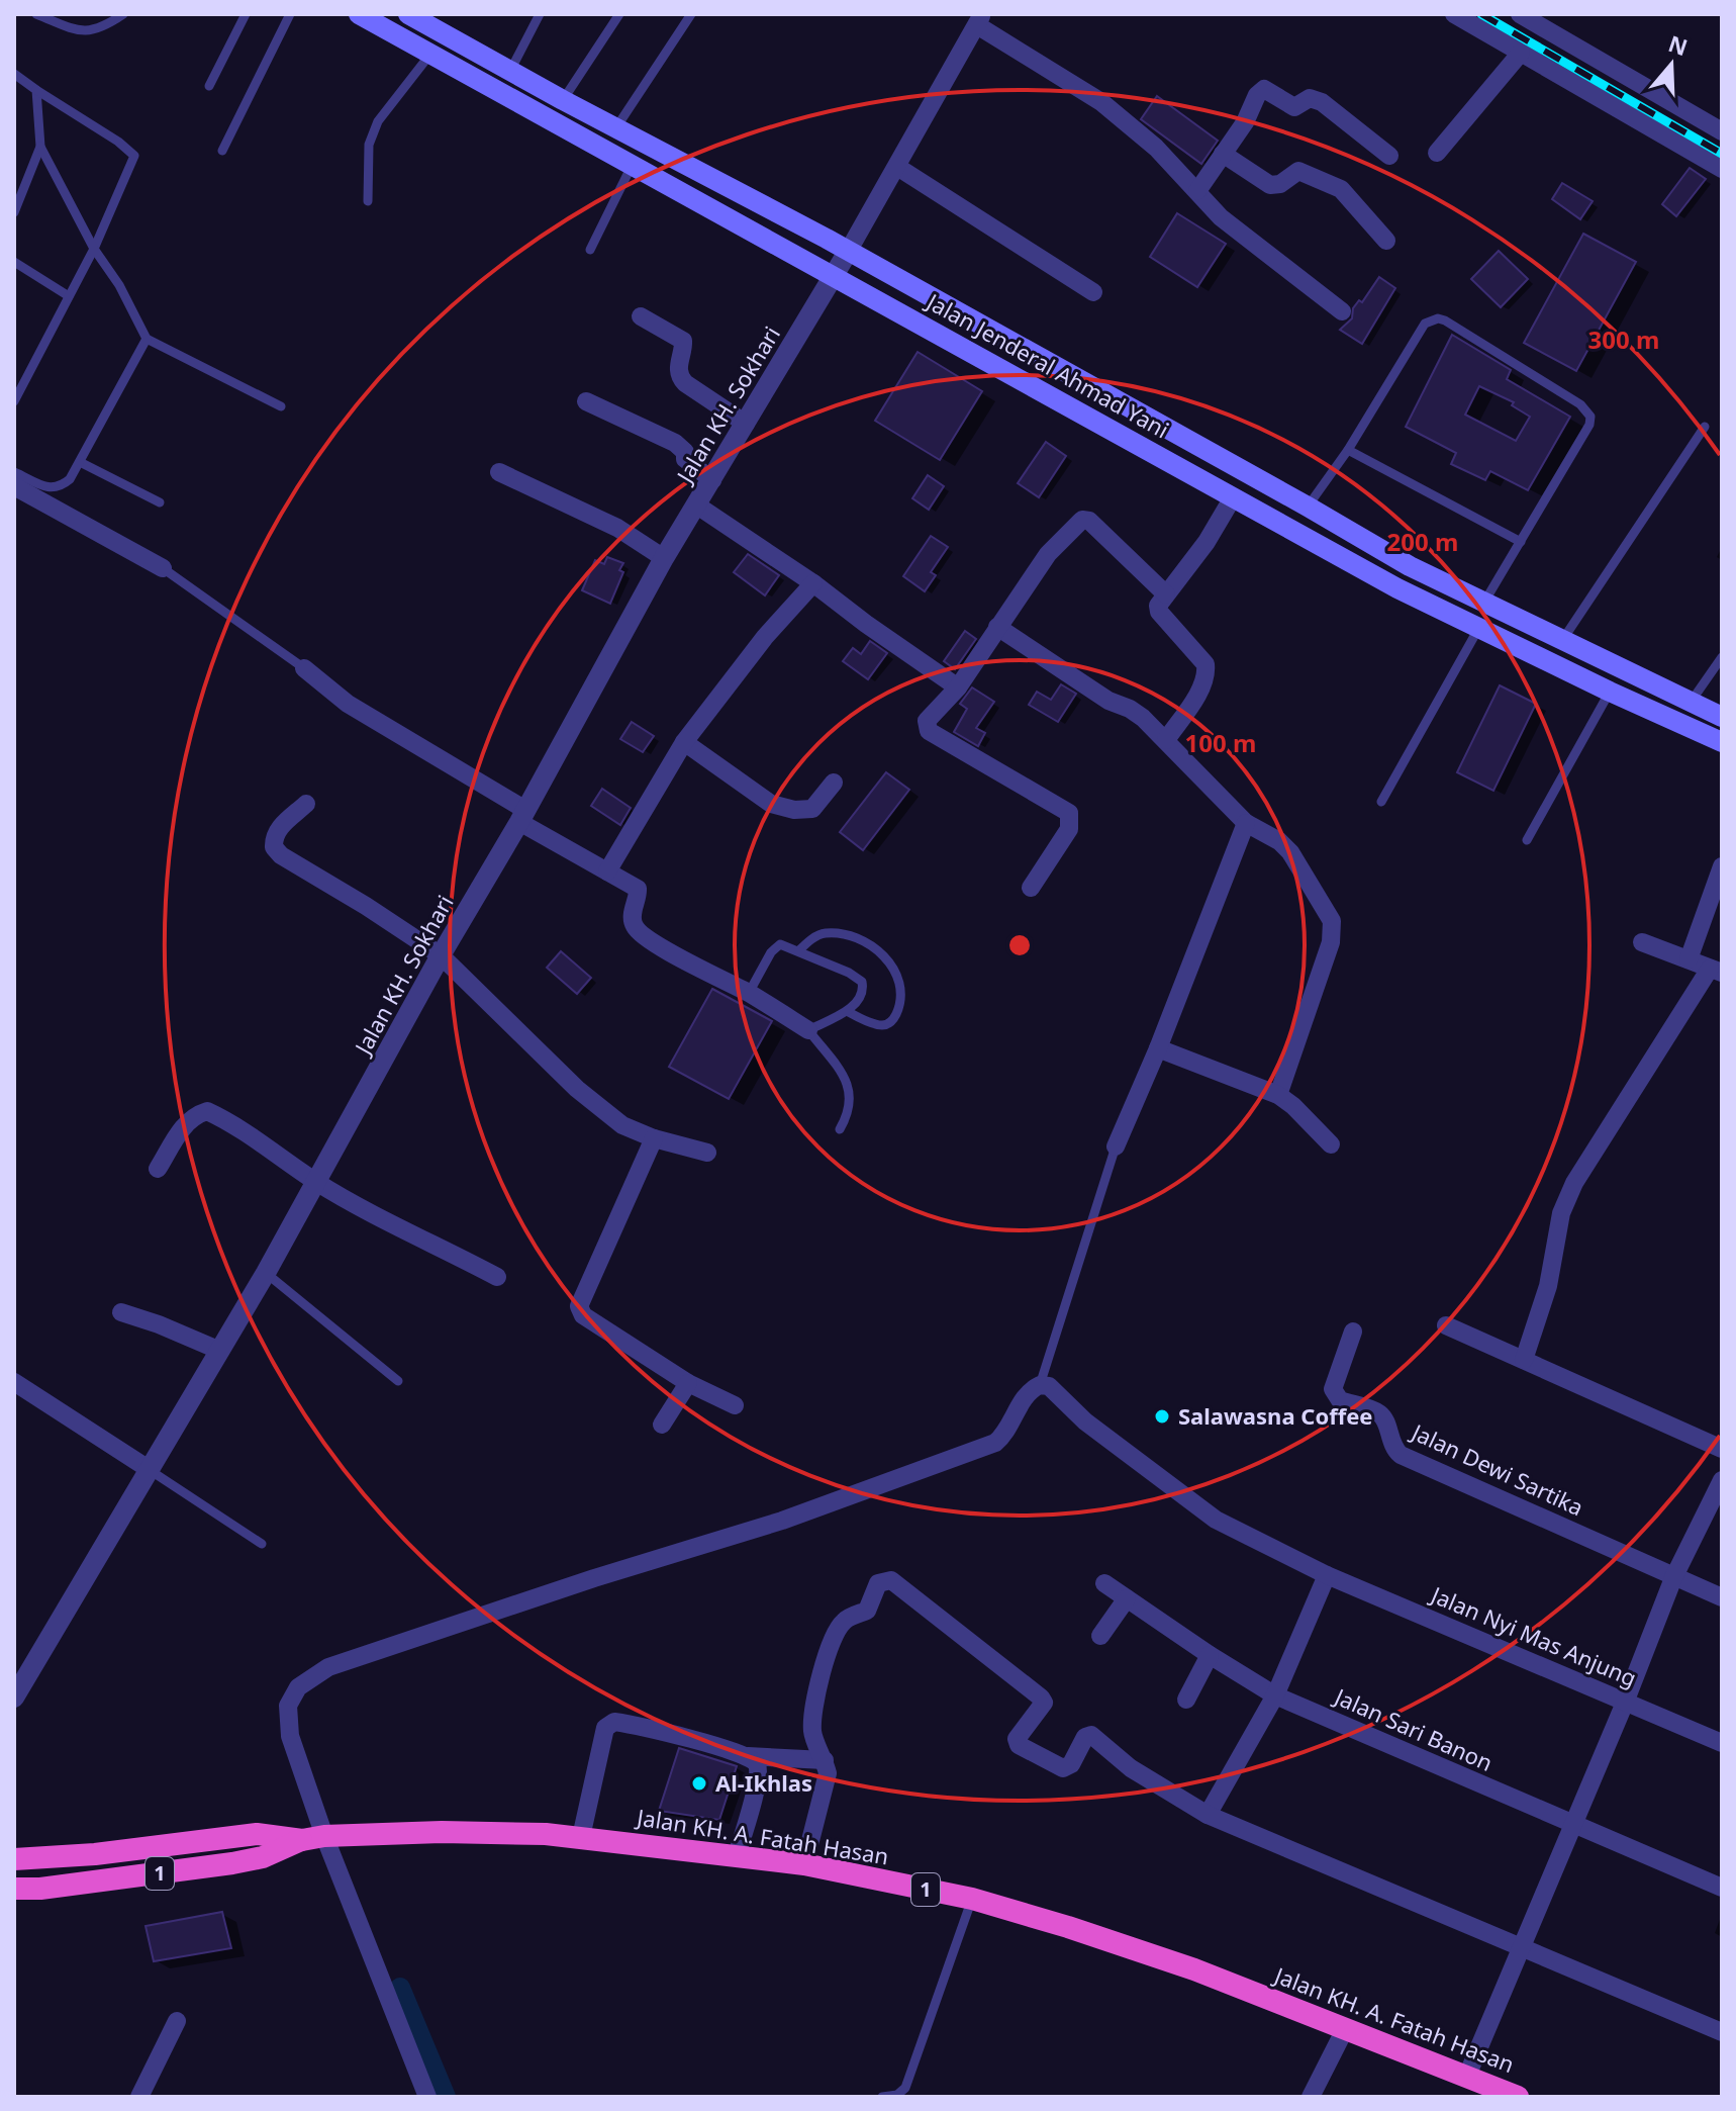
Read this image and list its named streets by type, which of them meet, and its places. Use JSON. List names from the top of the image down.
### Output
{
  "streets": {
    "highway": ["Jalan KH. A. Fatah Hasan", "1"],
    "main road": ["Jalan Jenderal Ahmad Yani"],
    "street": [
      "Jalan KH. Sokhari",
      "Jalan Dewi Sartika",
      "Jalan Nyi Mas Anjung",
      "Jalan Sari Banon"
    ]
  },
  "crossings": [
    ["Jalan Jenderal Ahmad Yani", "Jalan KH. Sokhari"],
    ["Jalan KH. A. Fatah Hasan", "1"]
  ],
  "places": ["Salawasna Coffee", "Al-Ikhlas"],
  "north": "top",
  "rings": ["300 m", "200 m", "100 m"]
}
